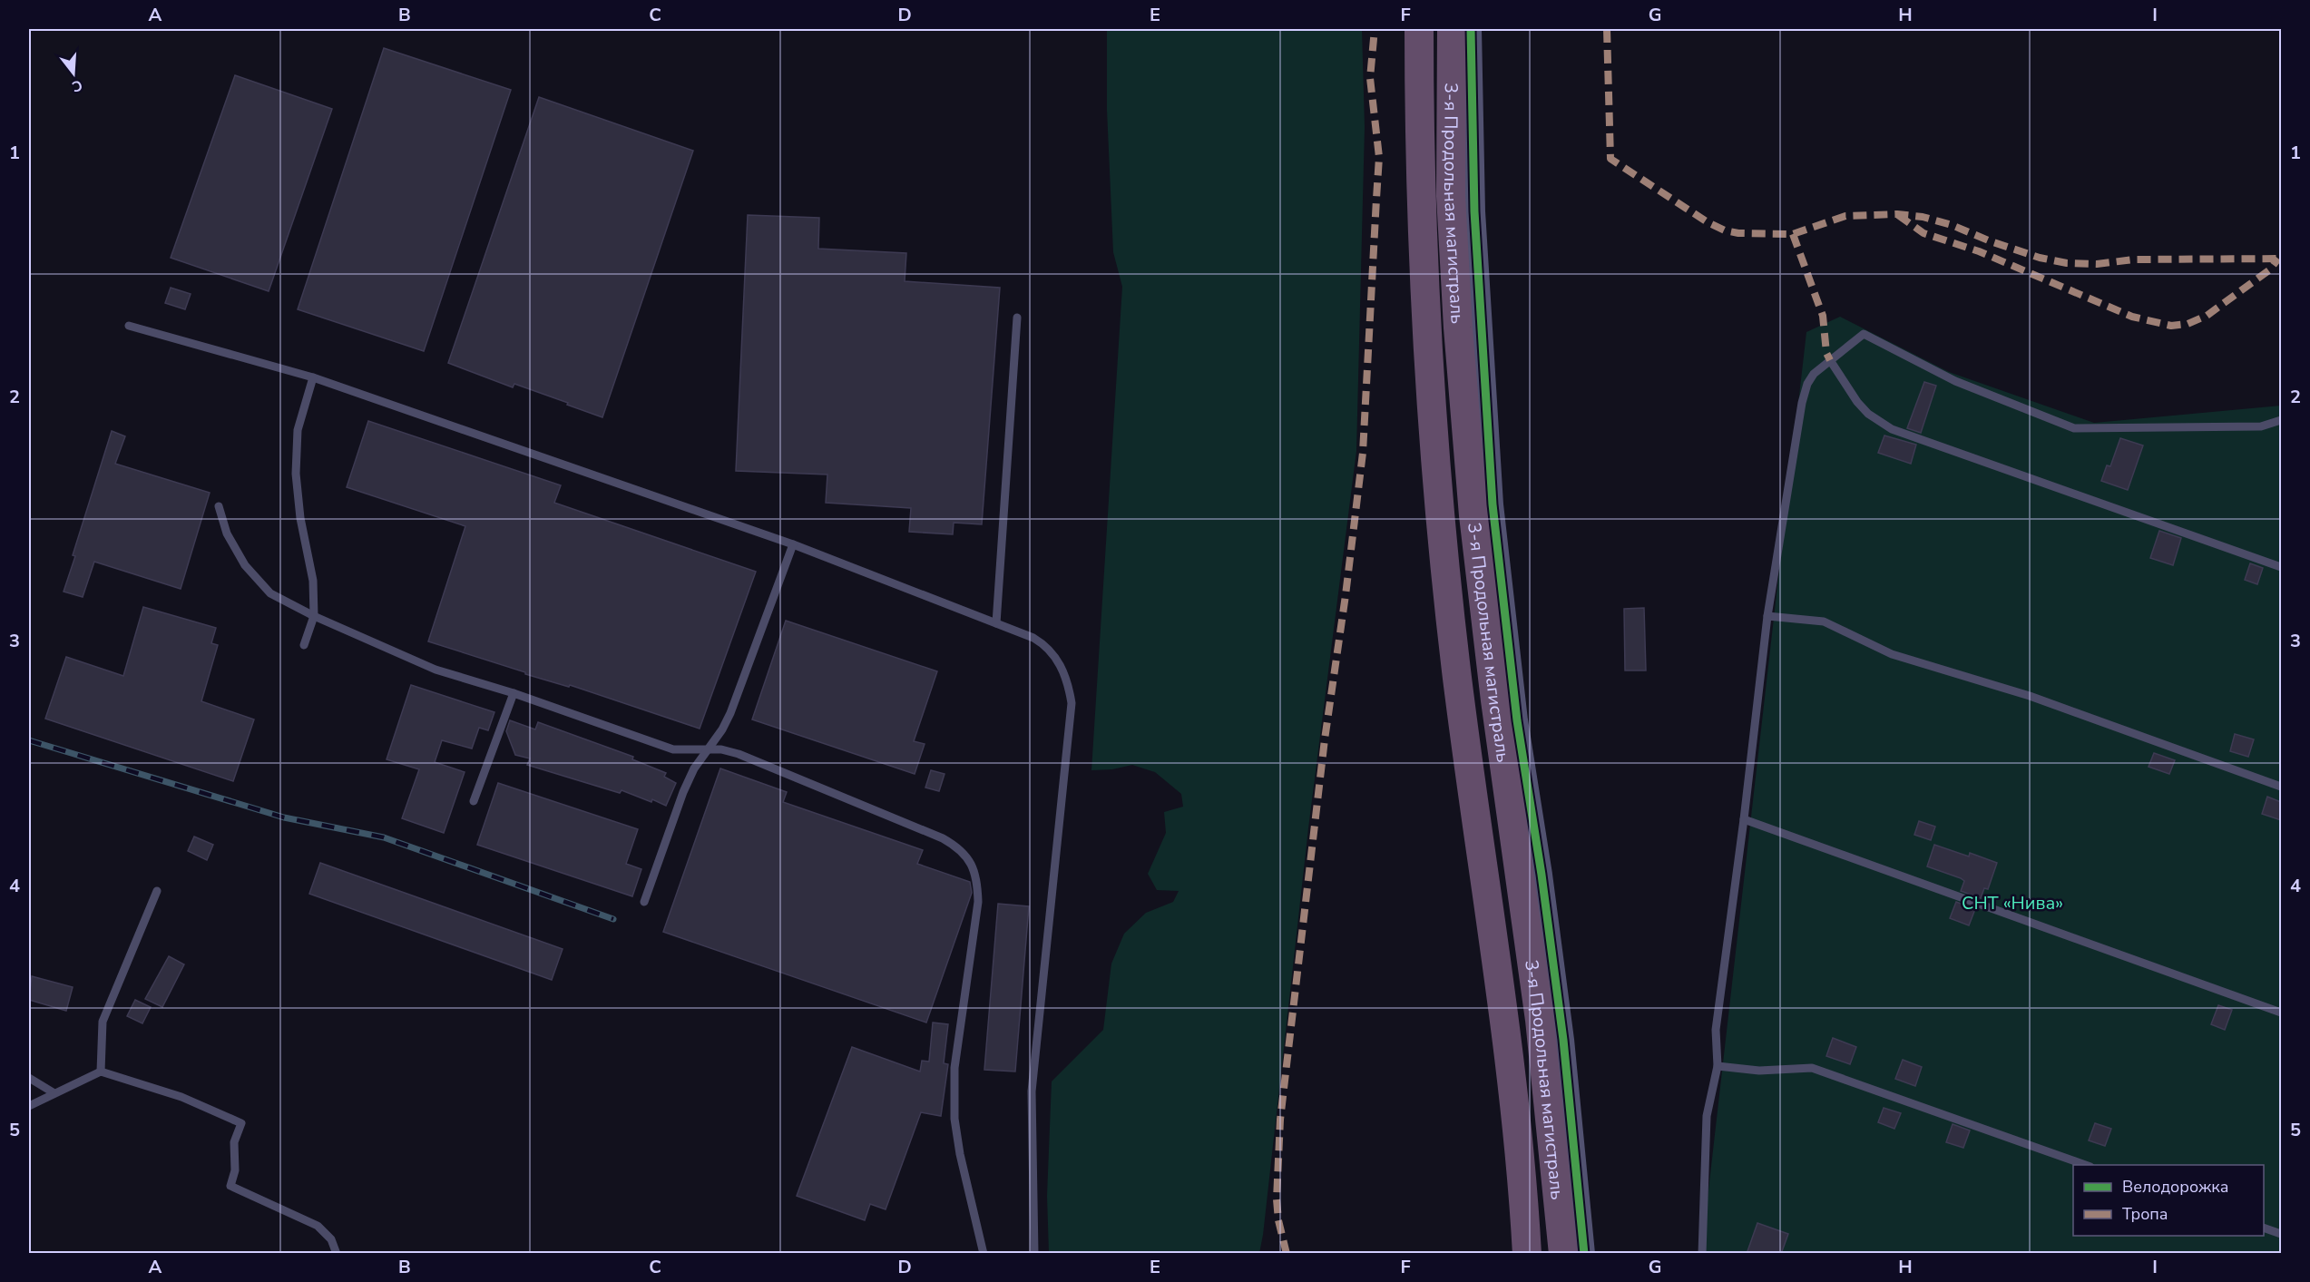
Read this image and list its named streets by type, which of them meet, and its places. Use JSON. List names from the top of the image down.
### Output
{
  "streets": {
    "highway": ["3-я Продольная магистраль"]
  },
  "parks": ["СНТ «Нива»"],
  "legend": ["Велодорожка", "Тропа"],
  "north": "bottom",
  "grid": {
    "columns": [
      "A",
      "B",
      "C",
      "D",
      "E",
      "F",
      "G",
      "H",
      "I"
    ],
    "rows": [
      "1",
      "2",
      "3",
      "4",
      "5"
    ]
  }
}
